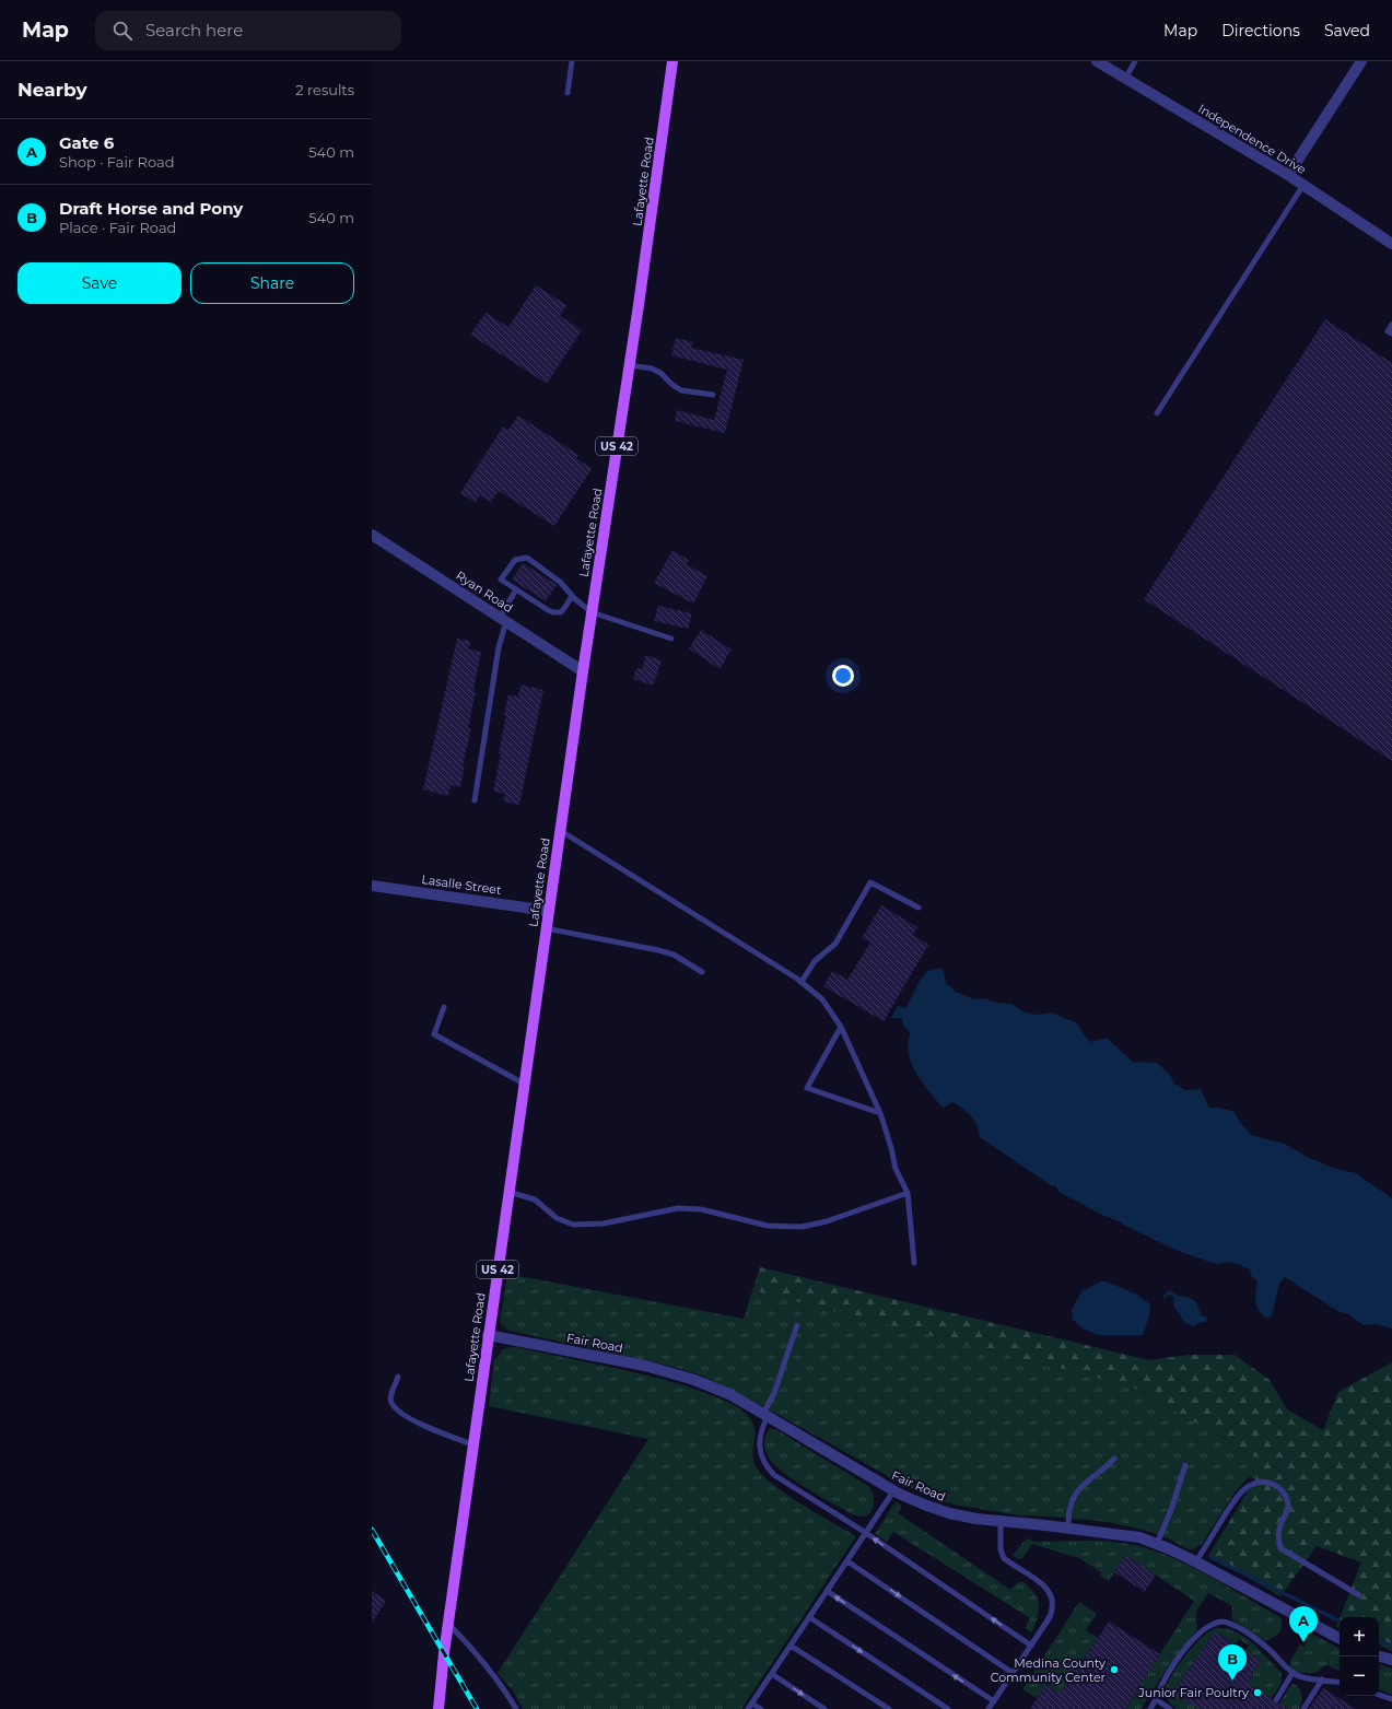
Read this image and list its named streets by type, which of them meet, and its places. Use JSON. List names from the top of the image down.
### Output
{
  "streets": {
    "main road": ["Lafayette Road", "US 42"],
    "street": [
      "Independence Drive",
      "Ryan Road",
      "Lasalle Street",
      "Fair Road"
    ]
  },
  "crossings": [
    ["Lafayette Road", "Ryan Road"],
    ["Lafayette Road", "Lasalle Street"],
    ["Lafayette Road", "Fair Road"]
  ],
  "places": ["Medina County Community Center", "Junior Fair Poultry"],
  "page": {
    "header": "Map",
    "search": "Search here",
    "nav": ["Map", "Directions", "Saved"],
    "heading": ["Nearby", "2 results"],
    "list": [
      {
        "mark": "A",
        "name": "Gate 6",
        "note": "Shop · Fair Road",
        "value": "540 m"
      },
      {
        "mark": "B",
        "name": "Draft Horse and Pony",
        "note": "Place · Fair Road",
        "value": "540 m"
      }
    ],
    "buttons": ["Save", "Share"],
    "pins": ["A", "B"],
    "map_buttons": ["+", "−"]
  }
}
